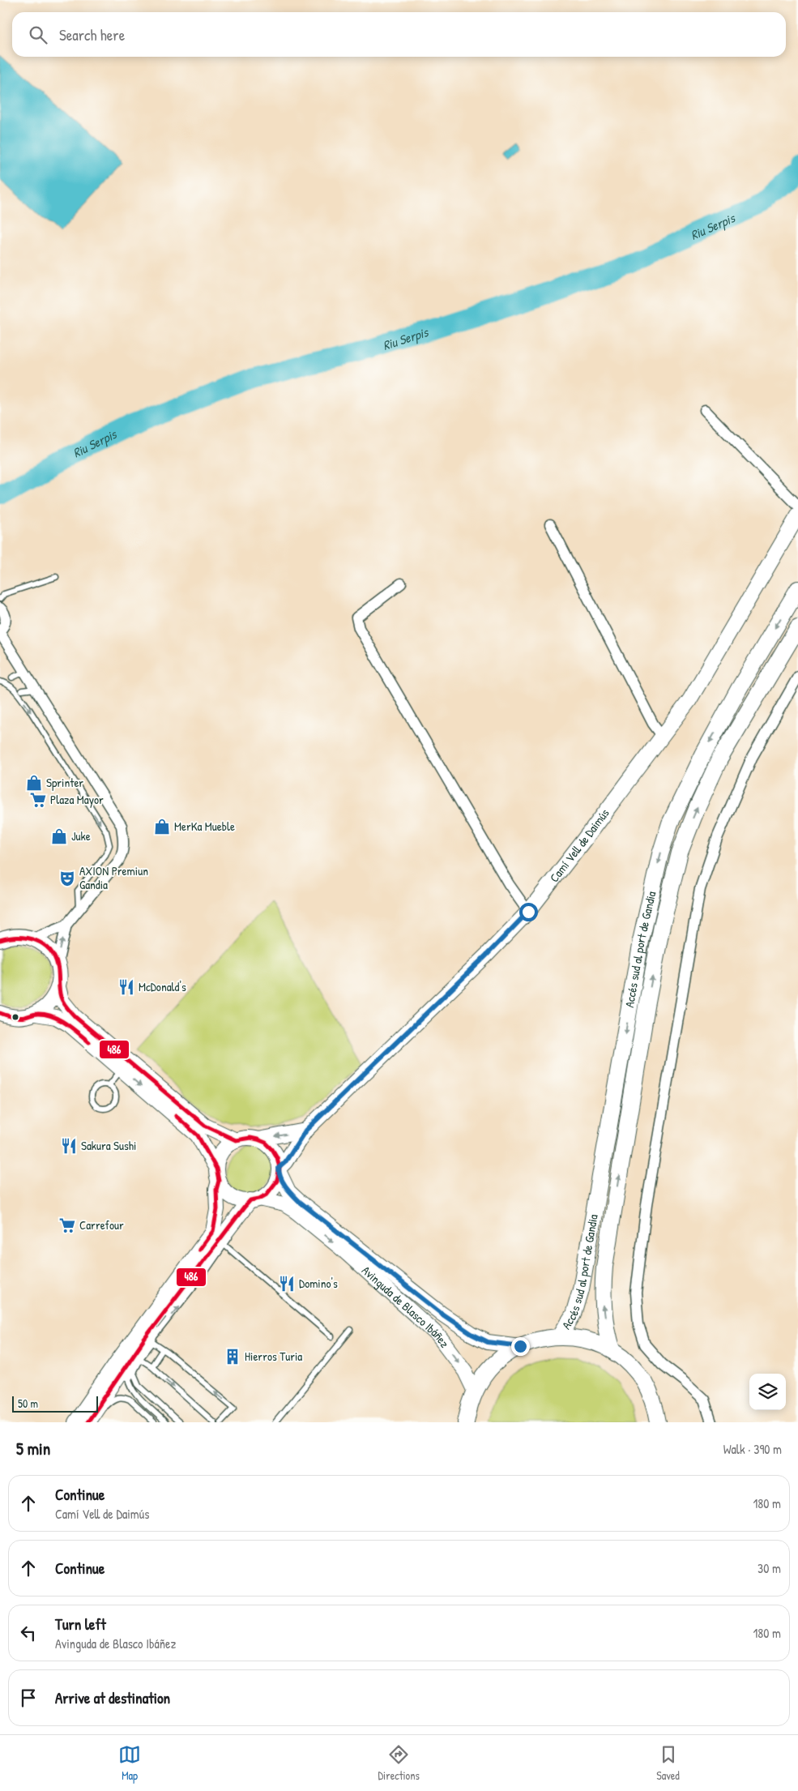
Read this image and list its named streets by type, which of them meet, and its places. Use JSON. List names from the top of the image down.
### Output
{
  "streets": {
    "highway": ["Accés sud al port de Gandia"],
    "main road": ["Camí Vell de Daimús", "Avinguda de Blasco Ibáñez"]
  },
  "crossings": [
    ["Camí Vell de Daimús", "Avinguda de Blasco Ibáñez"],
    ["Accés sud al port de Gandia", "Avinguda de Blasco Ibáñez"]
  ],
  "water": ["Riu Serpis"],
  "places": {
    "shop": ["Sprinter", "MerKa Mueble", "Juke"],
    "supermarket": ["Plaza Mayor", "Carrefour"],
    "theatre": ["AXION Premiun Gandia"],
    "restaurant": ["McDonald's", "Sakura Sushi", "Domino's"],
    "building": ["Hierros Turia"]
  },
  "lines": ["transit line 486"],
  "scale_bar": "50 m",
  "page": {
    "search": "Search here",
    "scale": "50 m",
    "heading": ["5 min", "Walk · 390 m"],
    "list": [
      ["Continue", "Camí Vell de Daimús", "180 m"],
      ["Continue", "30 m"],
      ["Turn left", "Avinguda de Blasco Ibáñez", "180 m"],
      "Arrive at destination"
    ],
    "nav": ["Map", "Directions", "Saved"]
  }
}
